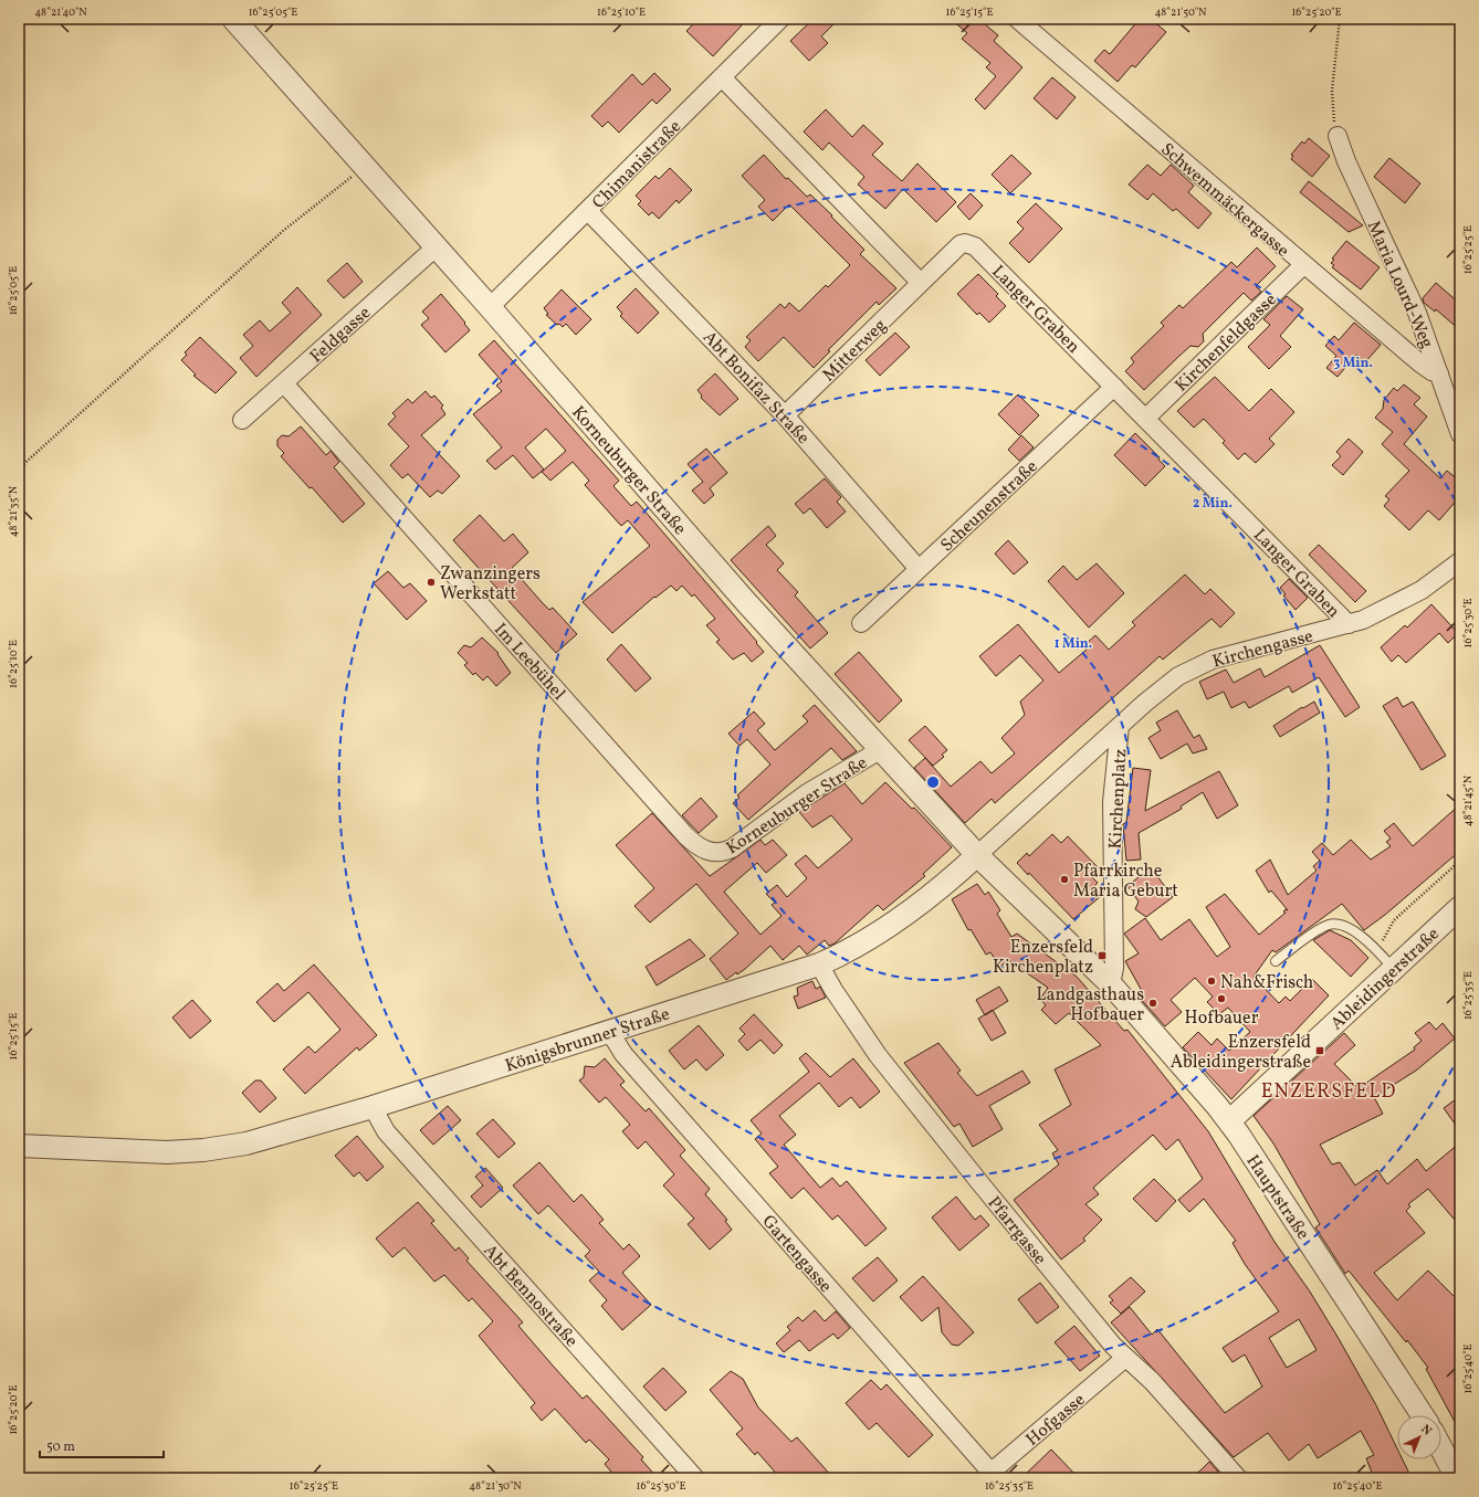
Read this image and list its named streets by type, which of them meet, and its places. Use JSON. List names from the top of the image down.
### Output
{
  "streets": {
    "street": [
      "Chimanistraße",
      "Schwemmäckergasse",
      "Maria Lourd-Weg",
      "Langer Graben",
      "Feldgasse",
      "Kirchenfeldgasse",
      "Mitterweg",
      "Abt Bonifaz Straße",
      "Korneuburger Straße",
      "Scheunenstraße",
      "Kirchengasse",
      "Im Leebühel",
      "Kirchenplatz",
      "Ableidingerstraße",
      "Königsbrunner Straße",
      "Hauptstraße",
      "Pfarrgasse",
      "Gartengasse",
      "Abt Bennostraße",
      "Hofgasse"
    ]
  },
  "crossings": [
    ["Chimanistraße", "Abt Bonifaz Straße"],
    ["Chimanistraße", "Korneuburger Straße"],
    ["Schwemmäckergasse", "Maria Lourd-Weg"],
    ["Schwemmäckergasse", "Kirchenfeldgasse"],
    ["Langer Graben", "Kirchenfeldgasse"],
    ["Langer Graben", "Mitterweg"],
    ["Langer Graben", "Scheunenstraße"],
    ["Langer Graben", "Kirchengasse"],
    ["Feldgasse", "Korneuburger Straße"],
    ["Feldgasse", "Im Leebühel"],
    ["Mitterweg", "Abt Bonifaz Straße"],
    ["Abt Bonifaz Straße", "Scheunenstraße"],
    ["Korneuburger Straße", "Im Leebühel"],
    ["Korneuburger Straße", "Kirchenplatz"],
    ["Korneuburger Straße", "Königsbrunner Straße"],
    ["Kirchengasse", "Kirchenplatz"],
    ["Kirchenplatz", "Königsbrunner Straße"],
    ["Kirchenplatz", "Hauptstraße"],
    ["Ableidingerstraße", "Hauptstraße"],
    ["Königsbrunner Straße", "Pfarrgasse"],
    ["Königsbrunner Straße", "Gartengasse"],
    ["Königsbrunner Straße", "Abt Bennostraße"],
    ["Pfarrgasse", "Hofgasse"],
    ["Gartengasse", "Hofgasse"]
  ],
  "districts": ["ENZERSFELD"],
  "places": {
    "other": [
      "Zwanzingers Werkstatt",
      "Pfarrkirche Maria Geburt",
      "Nah&Frisch",
      "Hofbauer",
      "Landgasthaus Hofbauer"
    ],
    "transit": ["Enzersfeld Kirchenplatz", "Enzersfeld Ableidingerstraße"]
  },
  "scale_bar": "50 m",
  "north": "top right",
  "coordinates": [
    "48°21'40\"N",
    "16°25'05\"E",
    "16°25'10\"E",
    "16°25'15\"E",
    "48°21'50\"N",
    "16°25'20\"E",
    "16°25'25\"E",
    "48°21'35\"N",
    "16°25'30\"E",
    "48°21'45\"N",
    "16°25'35\"E",
    "16°25'40\"E",
    "48°21'30\"N"
  ],
  "rings": ["3 Min.", "2 Min.", "1 Min."]
}
